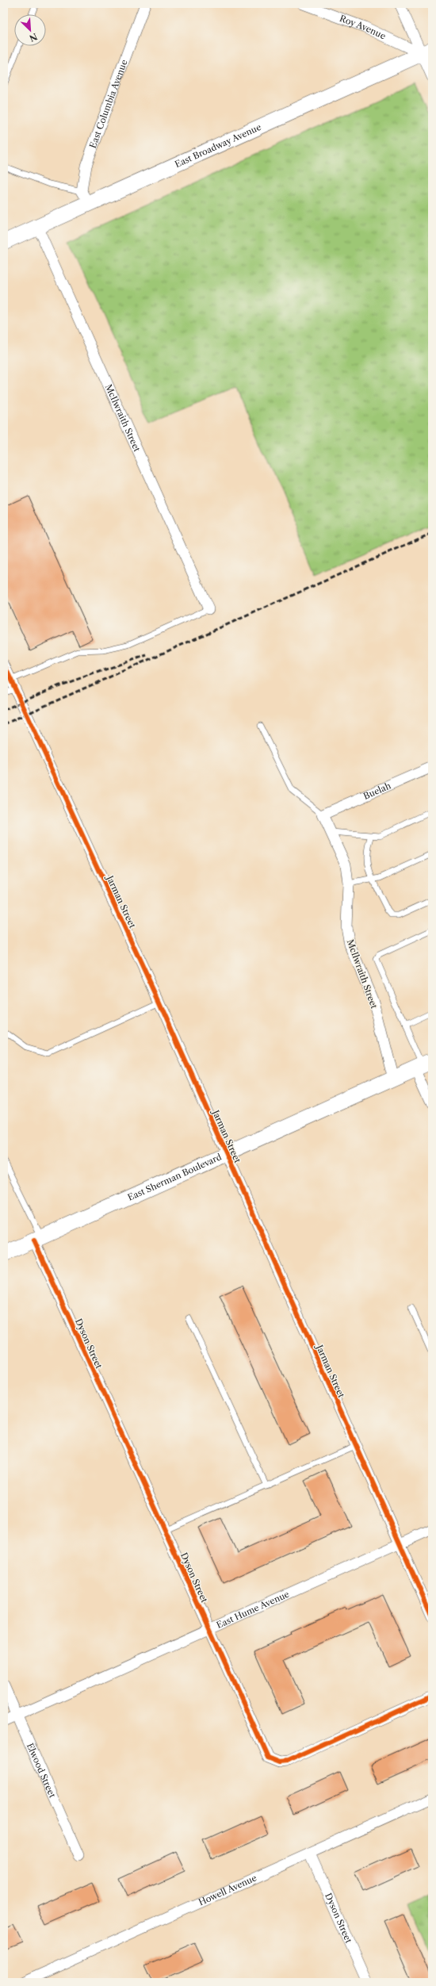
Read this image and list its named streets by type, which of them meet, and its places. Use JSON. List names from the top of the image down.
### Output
{
  "streets": {
    "street": [
      "Roy Avenue",
      "East Columbia Avenue",
      "East Broadway Avenue",
      "McIlwraith Street",
      "Buelah",
      "Jarman Street",
      "East Sherman Boulevard",
      "Dyson Street",
      "East Hume Avenue",
      "Elwood Street",
      "Howell Avenue"
    ]
  },
  "crossings": [
    ["Roy Avenue", "East Broadway Avenue"],
    ["East Columbia Avenue", "East Broadway Avenue"],
    ["East Broadway Avenue", "McIlwraith Street"],
    ["McIlwraith Street", "Buelah"],
    ["McIlwraith Street", "East Sherman Boulevard"],
    ["Jarman Street", "East Sherman Boulevard"],
    ["Jarman Street", "East Hume Avenue"],
    ["East Sherman Boulevard", "Dyson Street"],
    ["Dyson Street", "East Hume Avenue"],
    ["Dyson Street", "Howell Avenue"],
    ["East Hume Avenue", "Elwood Street"]
  ],
  "north": "bottom right"
}
